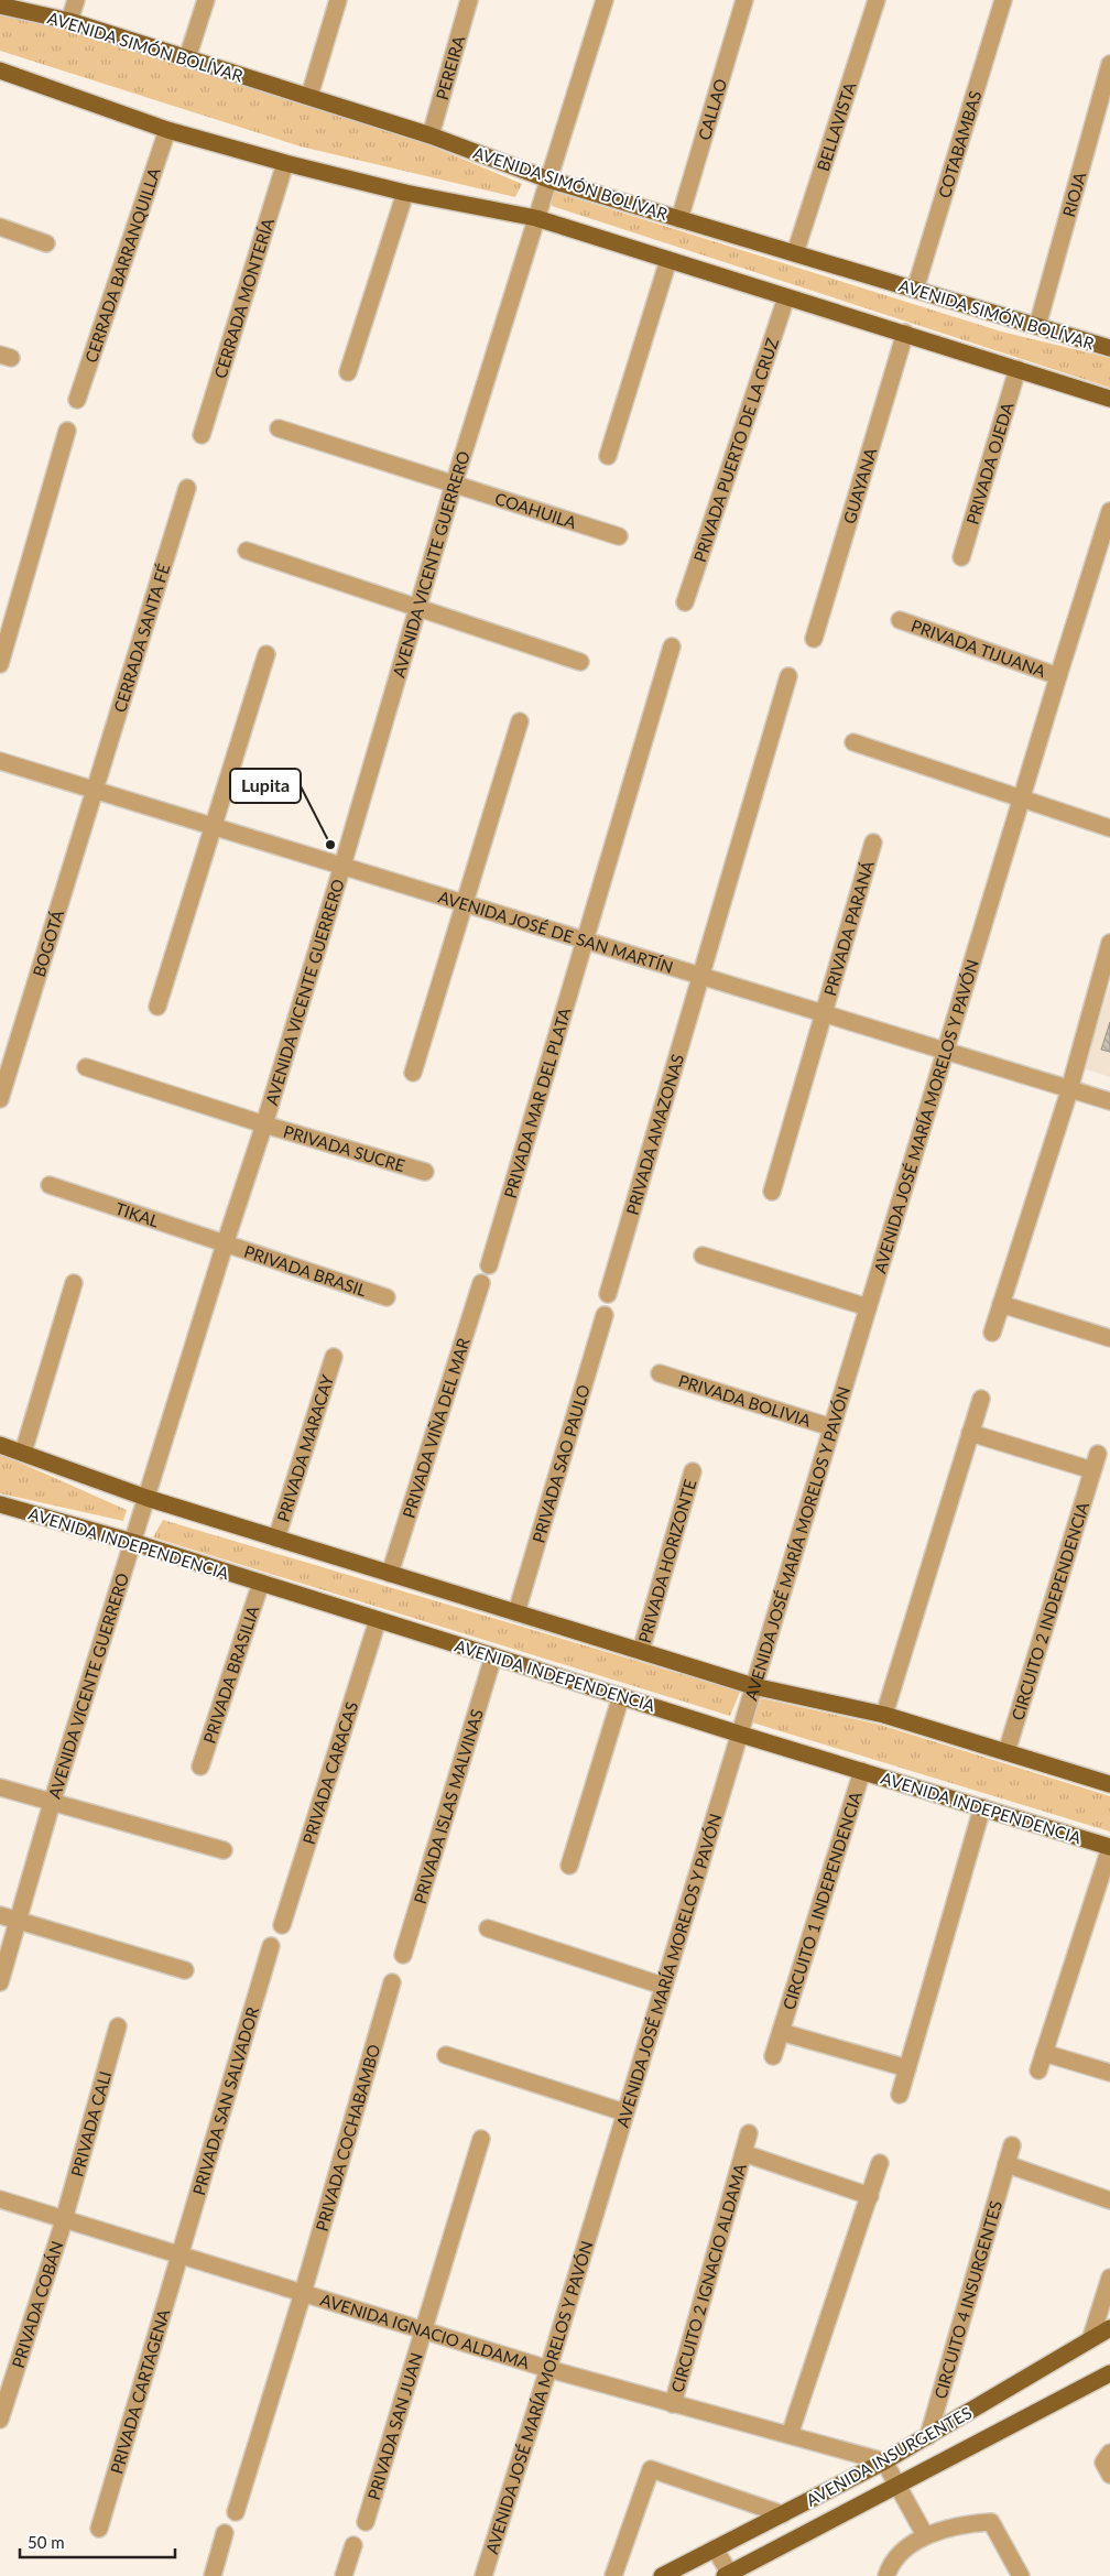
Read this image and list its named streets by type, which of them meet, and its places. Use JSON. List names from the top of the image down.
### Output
{
  "streets": {
    "main road": ["AVENIDA SIMÓN BOLÍVAR", "AVENIDA INDEPENDENCIA", "AVENIDA INSURGENTES"],
    "street": [
      "PEREIRA",
      "CALLAO",
      "BELLAVISTA",
      "COTABAMBAS",
      "RIOJA",
      "CERRADA BARRANQUILLA",
      "CERRADA MONTERÍA",
      "PRIVADA PUERTO DE LA CRUZ",
      "PRIVADA OJEDA",
      "GUAYANA",
      "COAHUILA",
      "AVENIDA VICENTE GUERRERO",
      "CERRADA SANTA FÉ",
      "PRIVADA TIJUANA",
      "PRIVADA PARANÁ",
      "AVENIDA JOSÉ DE SAN MARTÍN",
      "BOGOTÁ",
      "PRIVADA MAR DEL PLATA",
      "AVENIDA JOSÉ MARÍA MORELOS Y PAVÓN",
      "PRIVADA AMAZONAS",
      "PRIVADA SUCRE",
      "TIKAL",
      "PRIVADA BRASIL",
      "PRIVADA BOLIVIA",
      "PRIVADA VIÑA DEL MAR",
      "PRIVADA MARACAY",
      "PRIVADA SAO PAULO",
      "PRIVADA HORIZONTE",
      "CIRCUITO 2 INDEPENDENCIA",
      "PRIVADA BRASILIA",
      "PRIVADA CARACAS",
      "PRIVADA ISLAS MALVINAS",
      "CIRCUITO 1 INDEPENDENCIA",
      "PRIVADA SAN SALVADOR",
      "PRIVADA CALI",
      "PRIVADA COCHABAMBO",
      "CIRCUITO 2 IGNACIO ALDAMA",
      "CIRCUITO 4 INSURGENTES",
      "PRIVADA COBÁN",
      "AVENIDA IGNACIO ALDAMA",
      "PRIVADA CARTAGENA",
      "PRIVADA SAN JUAN"
    ]
  },
  "crossings": [
    ["AVENIDA SIMÓN BOLÍVAR", "PEREIRA"],
    ["AVENIDA SIMÓN BOLÍVAR", "CALLAO"],
    ["AVENIDA SIMÓN BOLÍVAR", "BELLAVISTA"],
    ["AVENIDA SIMÓN BOLÍVAR", "COTABAMBAS"],
    ["AVENIDA SIMÓN BOLÍVAR", "RIOJA"],
    ["AVENIDA SIMÓN BOLÍVAR", "AVENIDA VICENTE GUERRERO"],
    ["COAHUILA", "AVENIDA VICENTE GUERRERO"],
    ["AVENIDA VICENTE GUERRERO", "AVENIDA JOSÉ DE SAN MARTÍN"],
    ["AVENIDA VICENTE GUERRERO", "PRIVADA SUCRE"],
    ["AVENIDA VICENTE GUERRERO", "TIKAL"],
    ["AVENIDA VICENTE GUERRERO", "PRIVADA BRASIL"],
    ["AVENIDA VICENTE GUERRERO", "AVENIDA INDEPENDENCIA"],
    ["CERRADA SANTA FÉ", "AVENIDA JOSÉ DE SAN MARTÍN"],
    ["CERRADA SANTA FÉ", "BOGOTÁ"],
    ["PRIVADA TIJUANA", "AVENIDA JOSÉ MARÍA MORELOS Y PAVÓN"],
    ["PRIVADA PARANÁ", "AVENIDA JOSÉ DE SAN MARTÍN"],
    ["AVENIDA JOSÉ DE SAN MARTÍN", "BOGOTÁ"],
    ["AVENIDA JOSÉ DE SAN MARTÍN", "PRIVADA MAR DEL PLATA"],
    ["AVENIDA JOSÉ DE SAN MARTÍN", "AVENIDA JOSÉ MARÍA MORELOS Y PAVÓN"],
    ["AVENIDA JOSÉ DE SAN MARTÍN", "PRIVADA AMAZONAS"],
    ["AVENIDA JOSÉ MARÍA MORELOS Y PAVÓN", "PRIVADA BOLIVIA"],
    ["AVENIDA JOSÉ MARÍA MORELOS Y PAVÓN", "AVENIDA INDEPENDENCIA"],
    ["AVENIDA JOSÉ MARÍA MORELOS Y PAVÓN", "AVENIDA IGNACIO ALDAMA"],
    ["TIKAL", "PRIVADA BRASIL"],
    ["AVENIDA INDEPENDENCIA", "PRIVADA BRASILIA"],
    ["AVENIDA INDEPENDENCIA", "PRIVADA CARACAS"],
    ["AVENIDA INDEPENDENCIA", "PRIVADA ISLAS MALVINAS"],
    ["AVENIDA INDEPENDENCIA", "CIRCUITO 1 INDEPENDENCIA"],
    ["PRIVADA SAN SALVADOR", "AVENIDA IGNACIO ALDAMA"],
    ["PRIVADA SAN SALVADOR", "PRIVADA CARTAGENA"],
    ["PRIVADA CALI", "PRIVADA COBÁN"],
    ["PRIVADA CALI", "AVENIDA IGNACIO ALDAMA"],
    ["PRIVADA COCHABAMBO", "AVENIDA IGNACIO ALDAMA"],
    ["CIRCUITO 2 IGNACIO ALDAMA", "AVENIDA IGNACIO ALDAMA"],
    ["CIRCUITO 4 INSURGENTES", "AVENIDA INSURGENTES"],
    ["PRIVADA COBÁN", "AVENIDA IGNACIO ALDAMA"],
    ["AVENIDA IGNACIO ALDAMA", "PRIVADA CARTAGENA"],
    ["AVENIDA IGNACIO ALDAMA", "PRIVADA SAN JUAN"],
    ["AVENIDA IGNACIO ALDAMA", "AVENIDA INSURGENTES"]
  ],
  "places": ["Lupita"],
  "scale_bar": "50 m"
}
